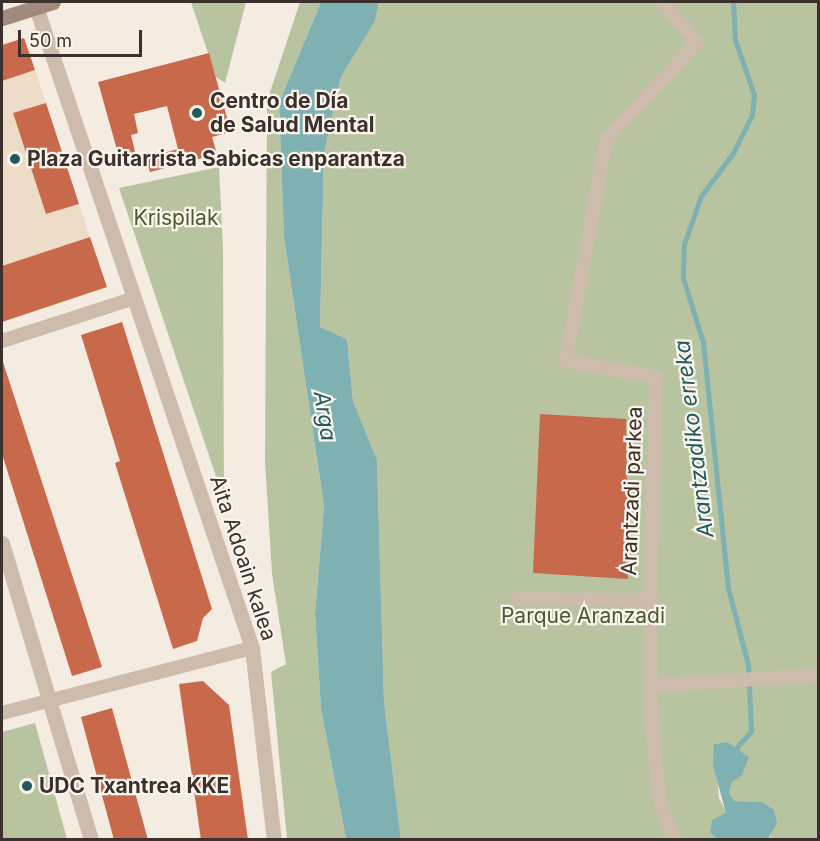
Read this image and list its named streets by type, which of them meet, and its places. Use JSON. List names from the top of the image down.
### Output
{
  "streets": {
    "street": ["Arantzadi parkea", "Aita Adoain kalea"]
  },
  "water": ["Arga", "Arantzadiko erreka"],
  "parks": ["Krispilak", "Parque Aranzadi"],
  "places": ["Centro de Día de Salud Mental", "Plaza Guitarrista Sabicas enparantza", "UDC Txantrea KKE"],
  "scale_bar": "50 m"
}
